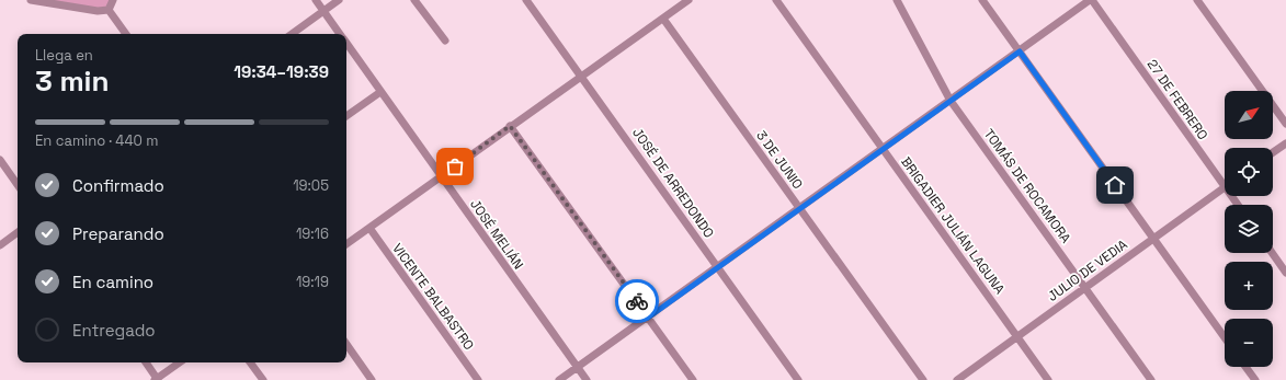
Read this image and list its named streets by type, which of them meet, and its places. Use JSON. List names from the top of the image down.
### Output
{
  "streets": {
    "street": [
      "27 DE FEBRERO",
      "3 DE JUNIO",
      "JOSÉ DE ARREDONDO",
      "TOMÁS DE ROCAMORA",
      "BRIGADIER JULIÁN LAGUNA",
      "JOSÉ MELIÁN",
      "JULIO DE VEDIA",
      "VICENTE BALBASTRO"
    ]
  },
  "crossings": [
    ["27 DE FEBRERO", "JULIO DE VEDIA"],
    ["TOMÁS DE ROCAMORA", "JULIO DE VEDIA"],
    ["BRIGADIER JULIÁN LAGUNA", "JULIO DE VEDIA"]
  ],
  "north": "top right",
  "page": {
    "heading": ["3 min", "Llega en", "19:34–19:39"],
    "map_buttons": ["+", "−"],
    "bar": "En camino · 440 m",
    "list": [
      ["Confirmado", "19:05"],
      ["Preparando", "19:16"],
      ["En camino", "19:19"],
      "Entregado"
    ]
  }
}
